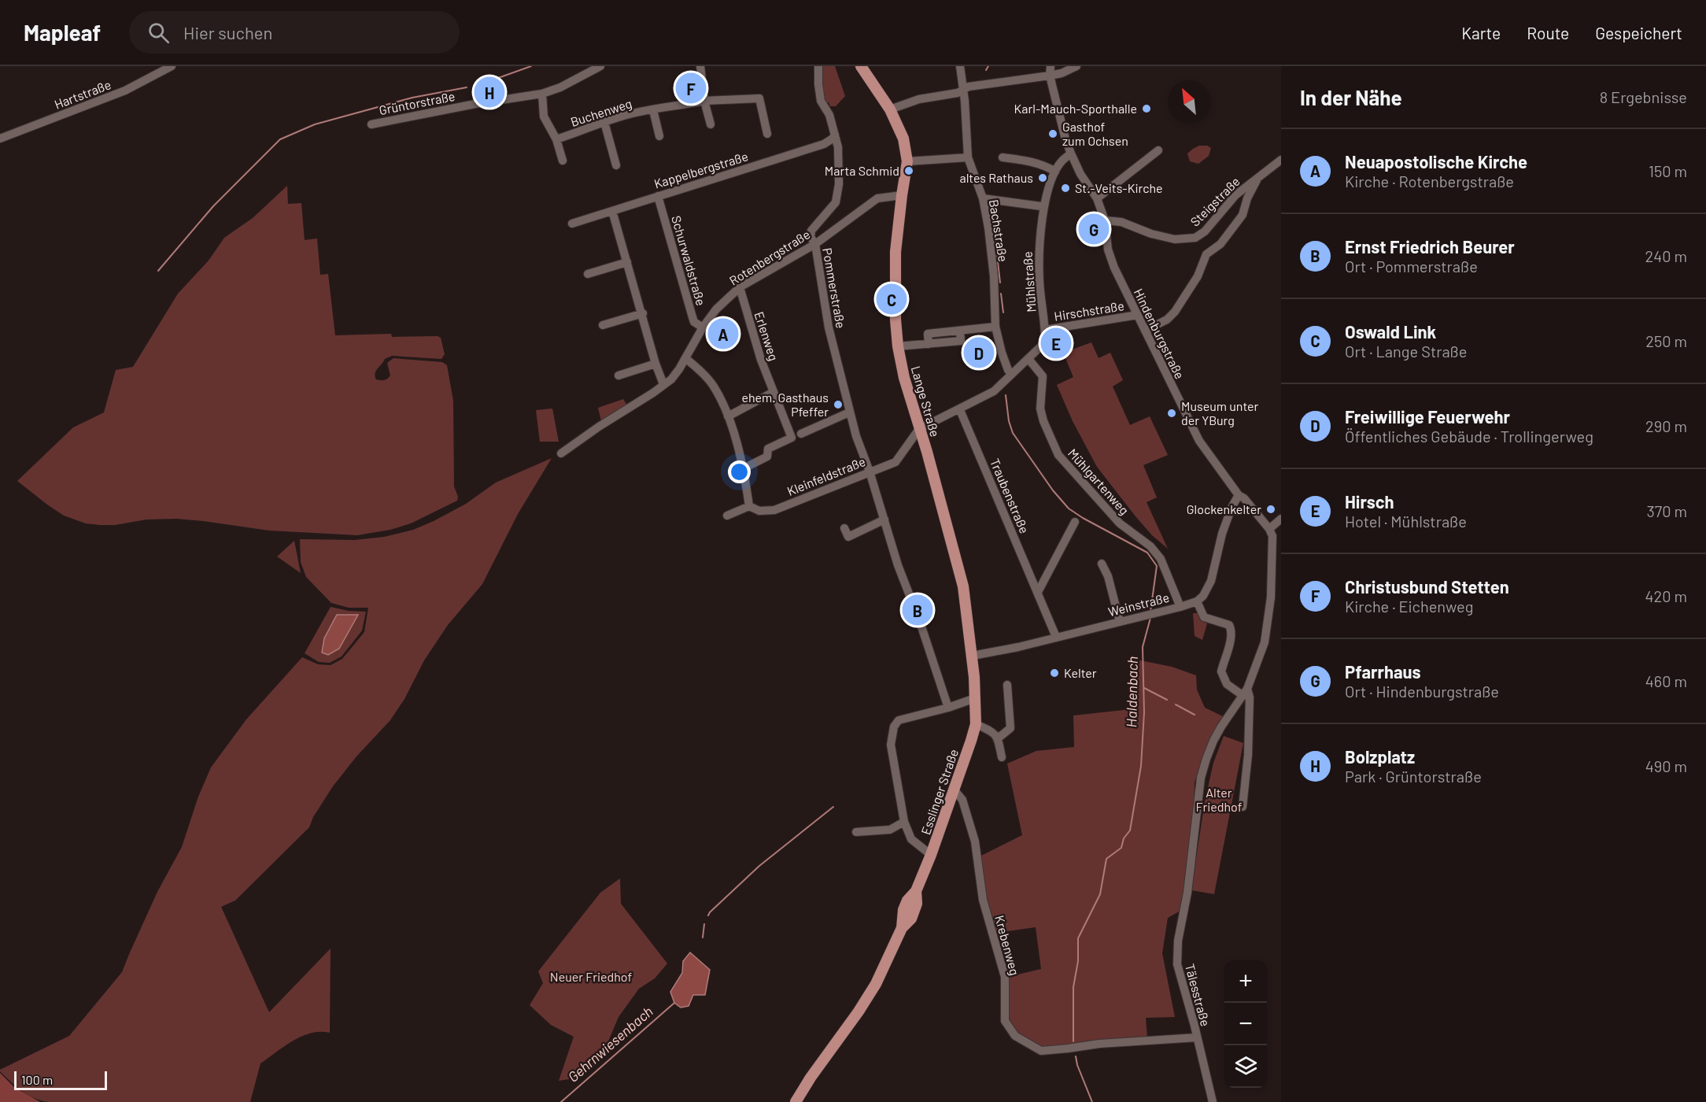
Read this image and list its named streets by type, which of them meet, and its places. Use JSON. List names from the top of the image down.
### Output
{
  "streets": {
    "main road": ["Lange Straße", "Esslinger Straße"],
    "street": [
      "Hartstraße",
      "Grüntorstraße",
      "Buchenweg",
      "Kappelbergstraße",
      "Steigstraße",
      "Bachstraße",
      "Rotenbergstraße",
      "Schurwaldstraße",
      "Mühlstraße",
      "Pommerstraße",
      "Hirschstraße",
      "Hindenburgstraße",
      "Erlenweg",
      "Kleinfeldstraße",
      "Mühlgartenweg",
      "Traubenstraße",
      "Weinstraße",
      "Krebenweg",
      "Tälesstraße"
    ]
  },
  "crossings": [
    ["Kappelbergstraße", "Schurwaldstraße"],
    ["Kappelbergstraße", "Pommerstraße"],
    ["Steigstraße", "Hindenburgstraße"],
    ["Bachstraße", "Mühlstraße"],
    ["Rotenbergstraße", "Schurwaldstraße"],
    ["Rotenbergstraße", "Pommerstraße"],
    ["Rotenbergstraße", "Erlenweg"],
    ["Rotenbergstraße", "Lange Straße"],
    ["Mühlstraße", "Hirschstraße"],
    ["Mühlstraße", "Lange Straße"],
    ["Mühlstraße", "Kleinfeldstraße"],
    ["Mühlstraße", "Mühlgartenweg"],
    ["Mühlstraße", "Traubenstraße"],
    ["Pommerstraße", "Kleinfeldstraße"],
    ["Hirschstraße", "Hindenburgstraße"],
    ["Lange Straße", "Kleinfeldstraße"],
    ["Lange Straße", "Weinstraße"],
    ["Lange Straße", "Esslinger Straße"],
    ["Mühlgartenweg", "Weinstraße"],
    ["Traubenstraße", "Weinstraße"],
    ["Esslinger Straße", "Krebenweg"],
    ["Krebenweg", "Tälesstraße"]
  ],
  "water": ["Haldenbach", "Gehrnwiesenbach"],
  "parks": ["Alter Friedhof", "Neuer Friedhof"],
  "places": [
    "Karl-Mauch-Sporthalle",
    "Gasthof zum Ochsen",
    "Marta Schmid",
    "altes Rathaus",
    "St.-Veits-Kirche",
    "ehem. Gasthaus Pfeffer",
    "Museum unter der YBurg",
    "Glockenkelter",
    "Kelter"
  ],
  "scale_bar": "100 m",
  "north": "top left",
  "page": {
    "header": "Mapleaf",
    "search": "Hier suchen",
    "nav": ["Karte", "Route", "Gespeichert"],
    "heading": ["In der Nähe", "8 Ergebnisse"],
    "pins": [
      "F",
      "H",
      "G",
      "C",
      "A",
      "E",
      "D",
      "B"
    ],
    "list": [
      {
        "mark": "A",
        "name": "Neuapostolische Kirche",
        "note": "Kirche · Rotenbergstraße",
        "value": "150 m"
      },
      {
        "mark": "B",
        "name": "Ernst Friedrich Beurer",
        "note": "Ort · Pommerstraße",
        "value": "240 m"
      },
      {
        "mark": "C",
        "name": "Oswald Link",
        "note": "Ort · Lange Straße",
        "value": "250 m"
      },
      {
        "mark": "D",
        "name": "Freiwillige Feuerwehr",
        "note": "Öffentliches Gebäude · Trollingerweg",
        "value": "290 m"
      },
      {
        "mark": "E",
        "name": "Hirsch",
        "note": "Hotel · Mühlstraße",
        "value": "370 m"
      },
      {
        "mark": "F",
        "name": "Christusbund Stetten",
        "note": "Kirche · Eichenweg",
        "value": "420 m"
      },
      {
        "mark": "G",
        "name": "Pfarrhaus",
        "note": "Ort · Hindenburgstraße",
        "value": "460 m"
      },
      {
        "mark": "H",
        "name": "Bolzplatz",
        "note": "Park · Grüntorstraße",
        "value": "490 m"
      }
    ],
    "map_buttons": ["+", "−"],
    "scale": "100 m"
  }
}
